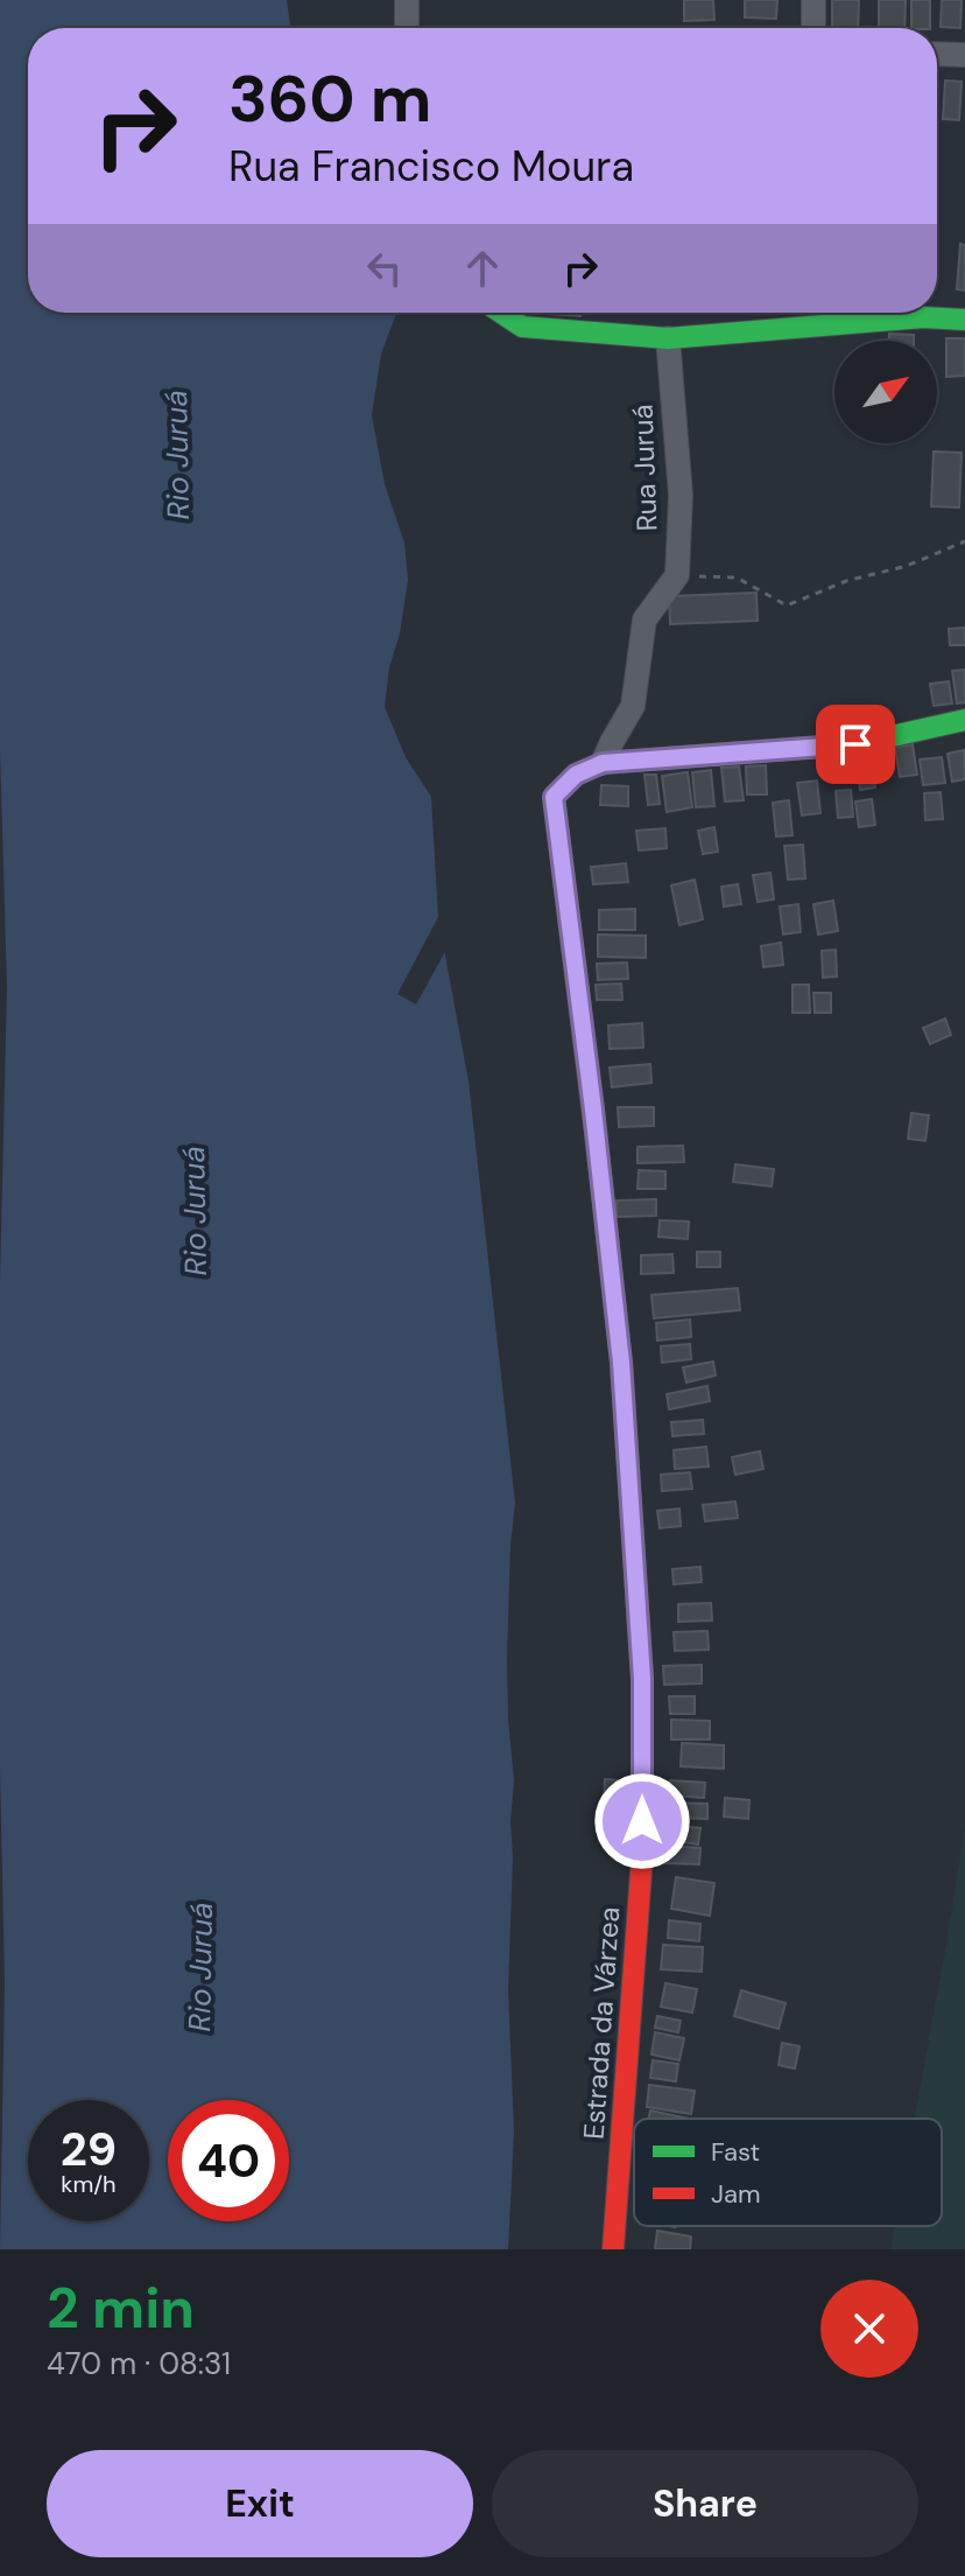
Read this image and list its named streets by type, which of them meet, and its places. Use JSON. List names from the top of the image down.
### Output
{
  "streets": {
    "street": ["Rua Juruá", "Estrada da Várzea"]
  },
  "water": ["Rio Juruá"],
  "legend": ["Fast", "Jam"],
  "north": "top right",
  "page": {
    "turn": ["360 m", "Rua Francisco Moura"],
    "speed": "29 km/h",
    "limit": "40",
    "heading": ["2 min", "470 m · 08:31"],
    "buttons": ["Exit", "Share"]
  }
}
